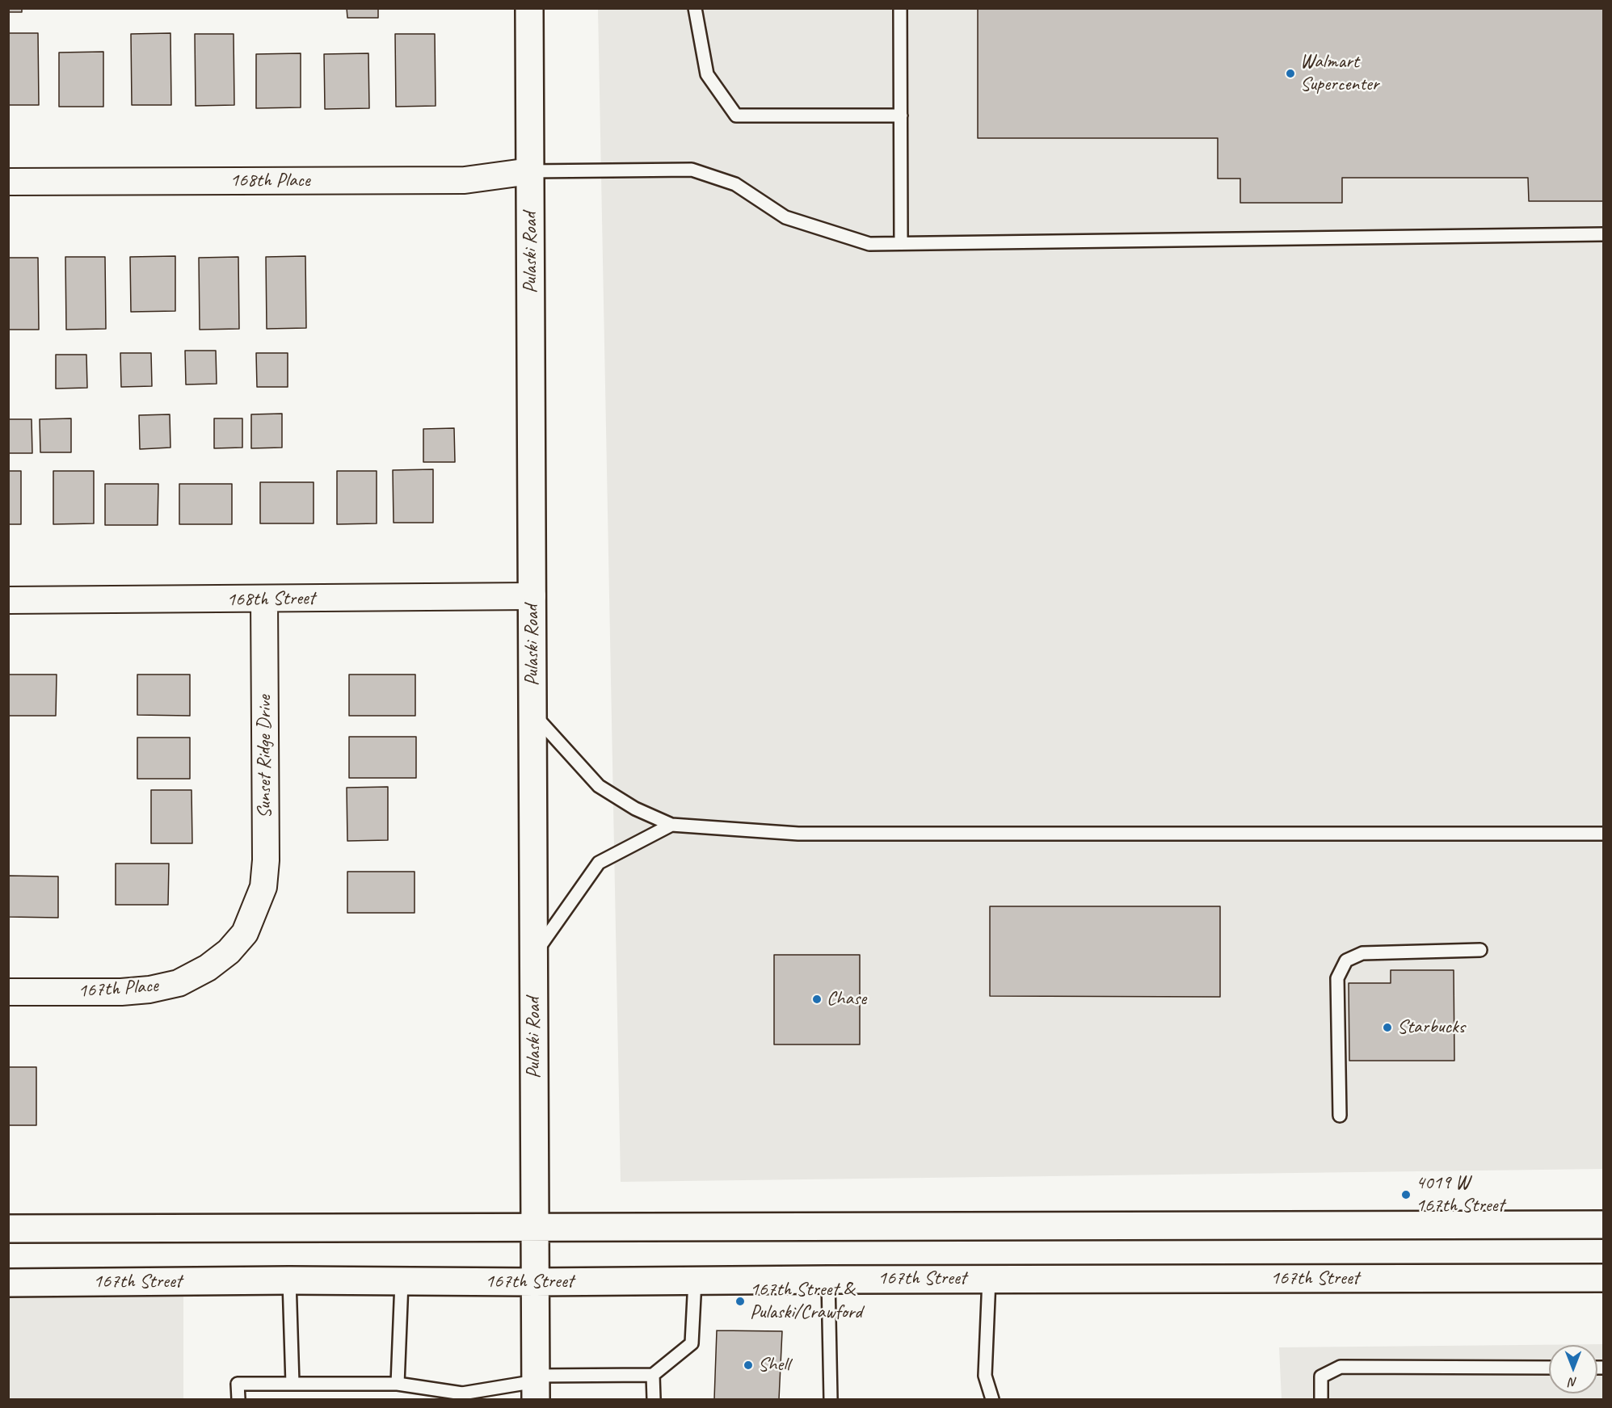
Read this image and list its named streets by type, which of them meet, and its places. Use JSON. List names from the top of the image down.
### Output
{
  "streets": {
    "main road": ["Pulaski Road", "167th Street"],
    "street": [
      "168th Place",
      "168th Street",
      "Sunset Ridge Drive",
      "167th Place"
    ]
  },
  "crossings": [
    ["168th Place", "Pulaski Road"],
    ["Pulaski Road", "168th Street"],
    ["Pulaski Road", "167th Street"],
    ["168th Street", "Sunset Ridge Drive"],
    ["Sunset Ridge Drive", "167th Place"]
  ],
  "places": [
    "Walmart Supercenter",
    "Chase",
    "Starbucks",
    "4019 W 167th Street",
    "167th Street & Pulaski/Crawford",
    "Shell"
  ],
  "north": "bottom"
}
